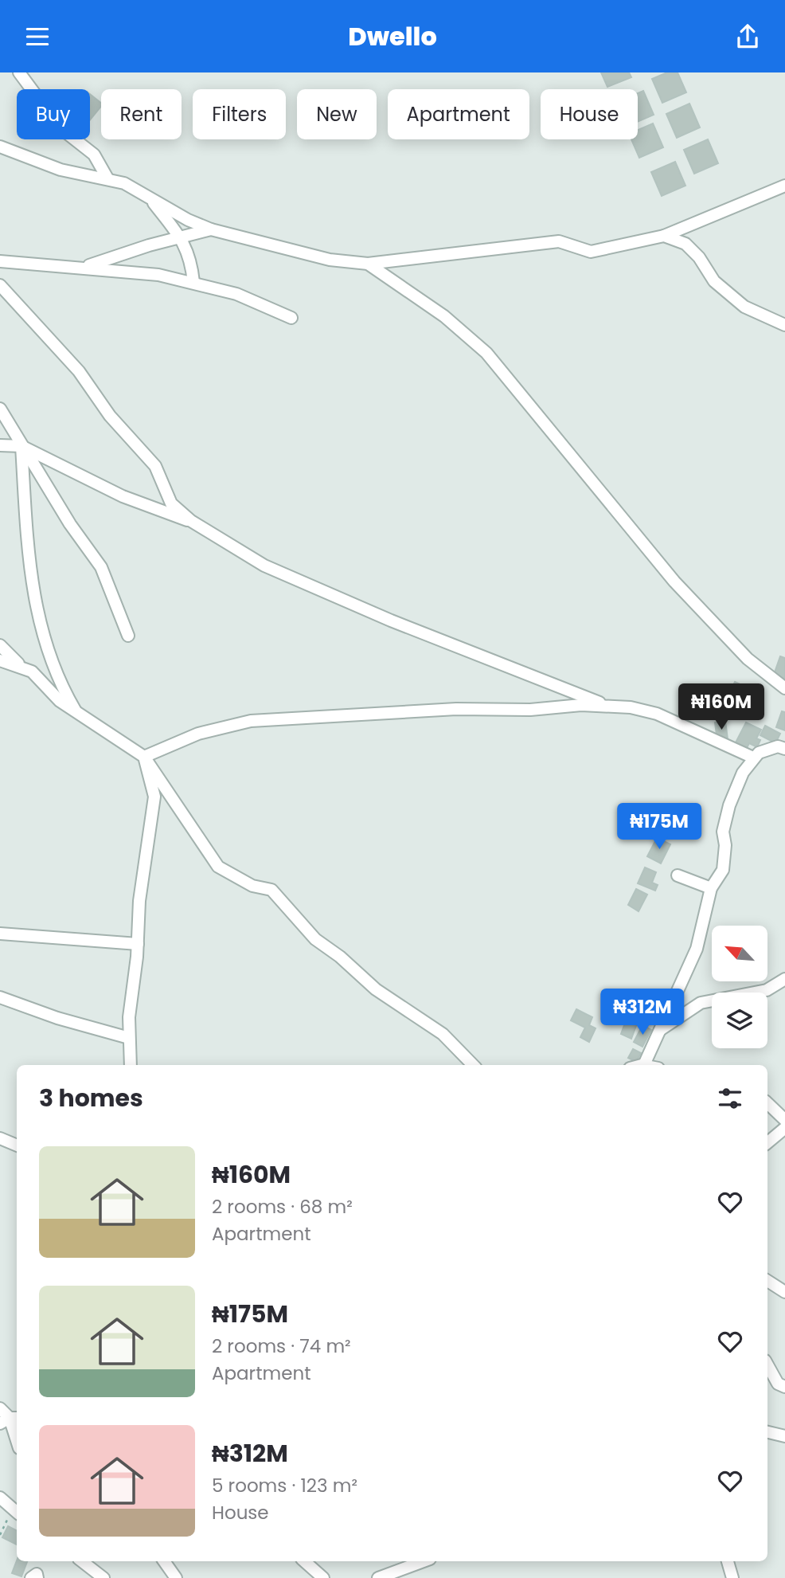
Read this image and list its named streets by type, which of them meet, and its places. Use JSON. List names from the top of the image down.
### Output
{
  "north": "top left",
  "page": {
    "header": "Dwello",
    "chip": [
      "Buy",
      "Rent",
      "Filters",
      "New",
      "Apartment",
      "House"
    ],
    "price": ["₦160M", "₦175M", "₦312M"],
    "heading": "3 homes",
    "list": [
      {
        "name": "₦160M",
        "note": "2 rooms · 68 m² · Apartment"
      },
      {
        "name": "₦175M",
        "note": "2 rooms · 74 m² · Apartment"
      },
      {
        "name": "₦312M",
        "note": "5 rooms · 123 m² · House"
      }
    ]
  }
}
